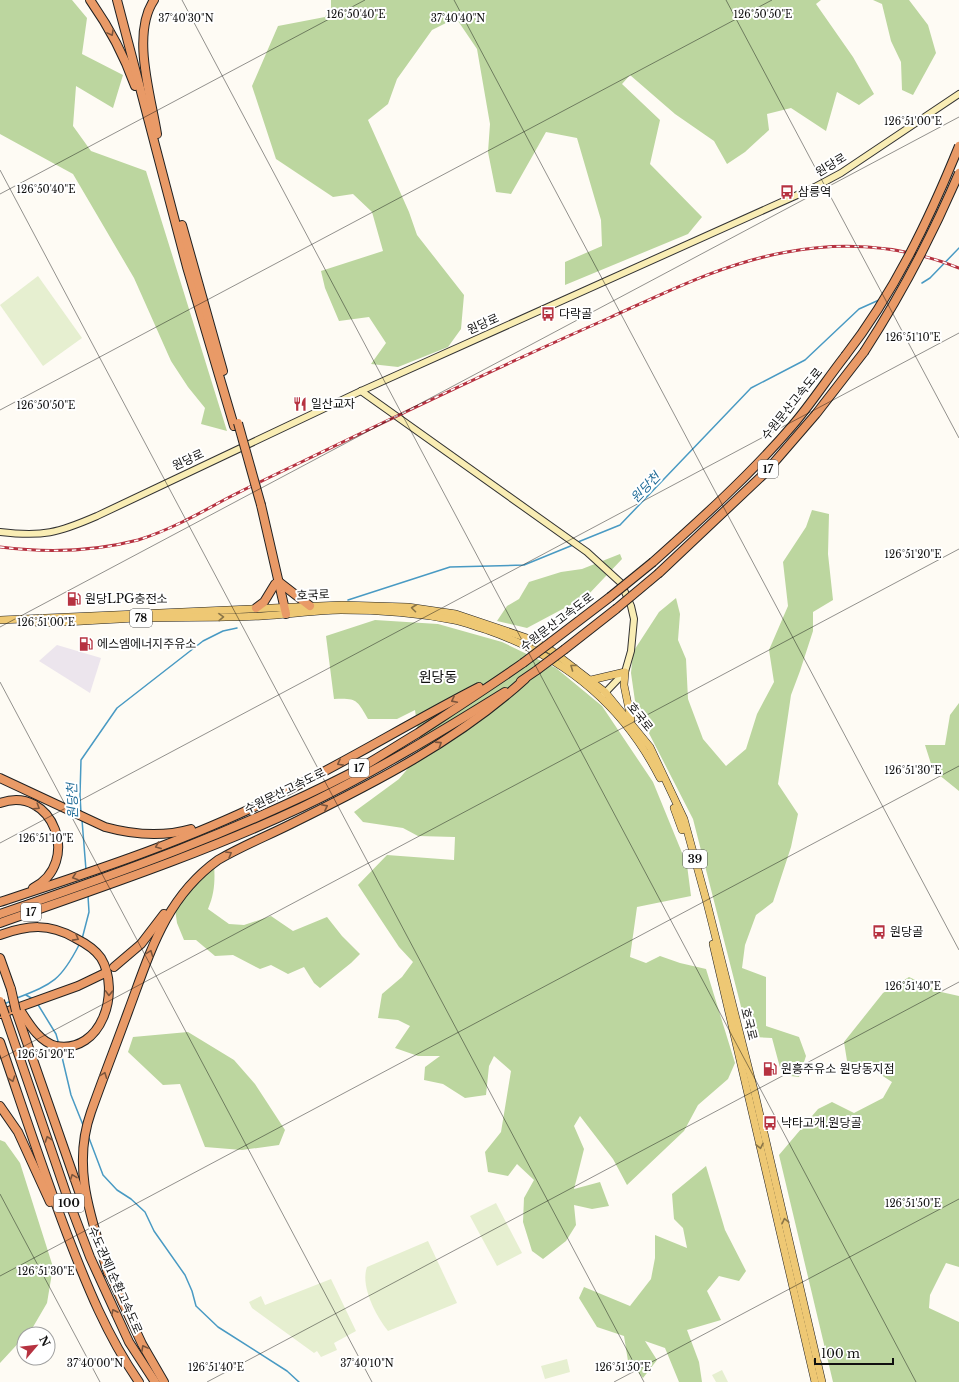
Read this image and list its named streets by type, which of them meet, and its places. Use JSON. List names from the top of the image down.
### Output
{
  "streets": {
    "highway": [
      "수원문산고속도로",
      "17",
      "100",
      "수도권제1순환고속도로"
    ],
    "main road": [
      "원당로",
      "호국로",
      "78",
      "39"
    ]
  },
  "districts": ["원당동"],
  "water": ["원당천"],
  "places": {
    "bus stop": [
      "삼릉역",
      "다락골",
      "원당골",
      "낙타고개.원당골"
    ],
    "restaurant": ["일산교자"],
    "fuel station": ["원당LPG충전소", "에스엠에너지주유소", "원흥주유소 원당동지점"]
  },
  "scale_bar": "100 m",
  "north": "top right",
  "coordinates": [
    "126°50'50\"E",
    "126°50'40\"E",
    "37°40'30\"N",
    "37°40'40\"N",
    "126°51'00\"E",
    "126°51'10\"E",
    "126°51'20\"E",
    "126°51'30\"E",
    "126°51'40\"E",
    "126°51'50\"E",
    "37°40'00\"N",
    "37°40'10\"N"
  ]
}
